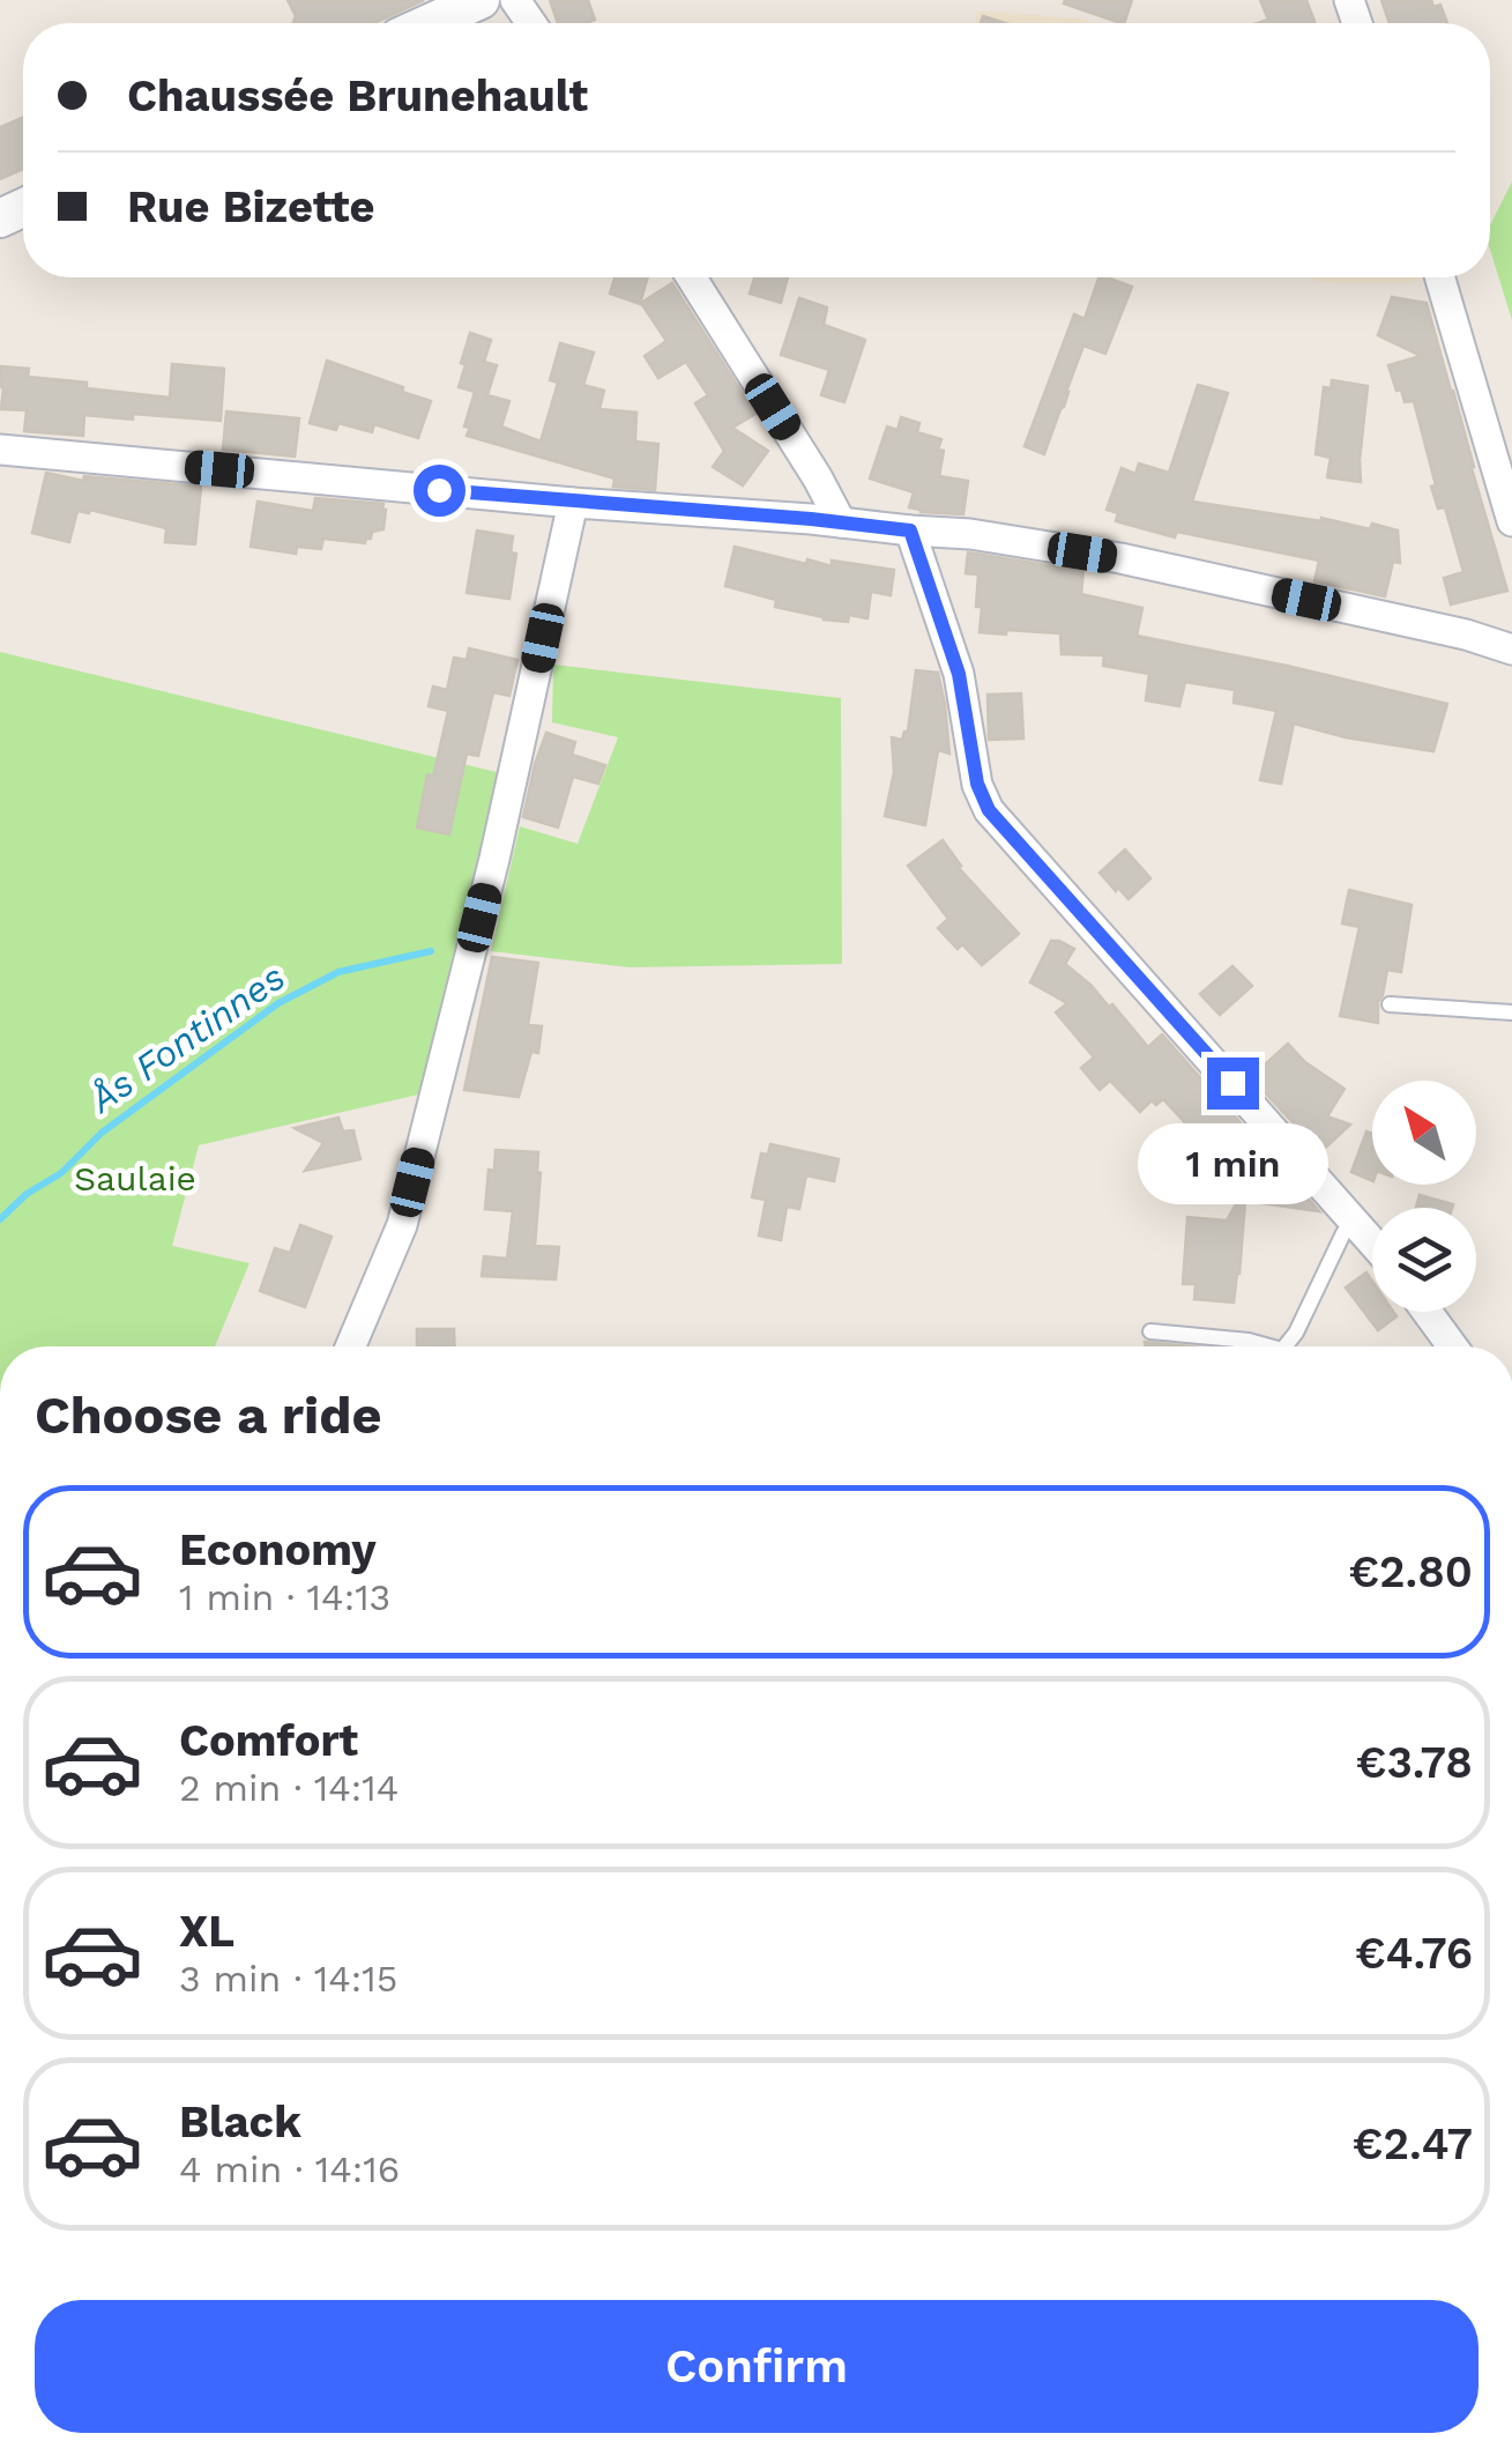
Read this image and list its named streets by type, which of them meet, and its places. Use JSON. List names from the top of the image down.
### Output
{
  "water": ["Ås Fontinnes"],
  "parks": ["Saulaie"],
  "north": "top left",
  "page": {
    "banner": ["Chaussée Brunehault", "Rue Bizette"],
    "bubble": "1 min",
    "heading": "Choose a ride",
    "list": [
      {
        "name": "Economy",
        "note": "1 min · 14:13",
        "value": "€2.80"
      },
      {
        "name": "Comfort",
        "note": "2 min · 14:14",
        "value": "€3.78"
      },
      {
        "name": "XL",
        "note": "3 min · 14:15",
        "value": "€4.76"
      },
      {
        "name": "Black",
        "note": "4 min · 14:16",
        "value": "€2.47"
      }
    ],
    "buttons": "Confirm"
  }
}
